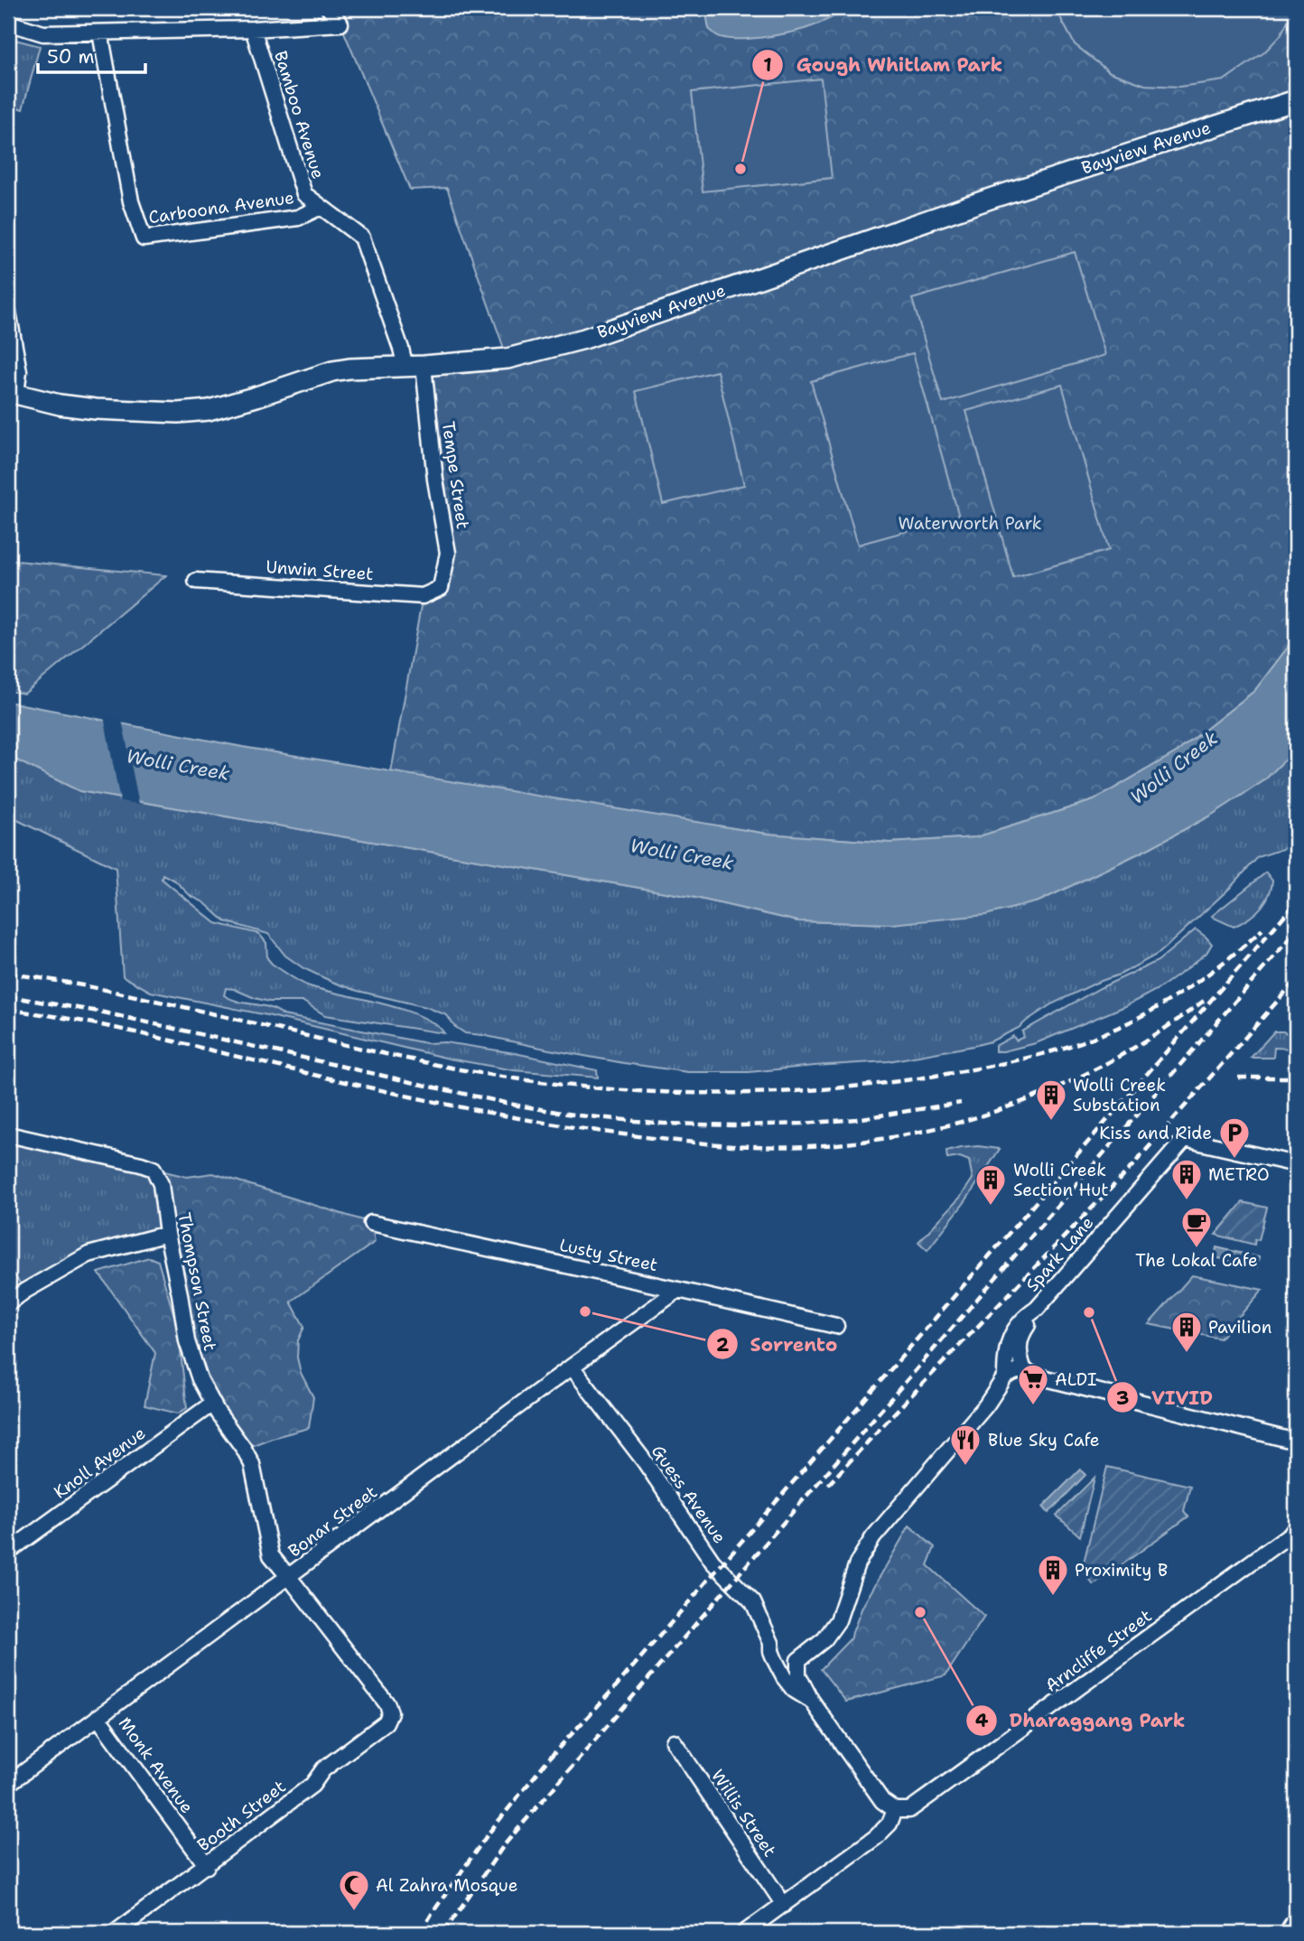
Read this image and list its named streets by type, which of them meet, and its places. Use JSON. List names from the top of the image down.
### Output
{
  "streets": {
    "main road": ["Bayview Avenue"],
    "street": [
      "Bamboo Avenue",
      "Carboona Avenue",
      "Tempe Street",
      "Unwin Street",
      "Spark Lane",
      "Lusty Street",
      "Thompson Street",
      "Knoll Avenue",
      "Guess Avenue",
      "Bonar Street",
      "Arncliffe Street",
      "Monk Avenue",
      "Willis Street",
      "Booth Street"
    ]
  },
  "crossings": [
    ["Bamboo Avenue", "Bayview Avenue"],
    ["Bamboo Avenue", "Carboona Avenue"],
    ["Bamboo Avenue", "Tempe Street"],
    ["Bayview Avenue", "Tempe Street"],
    ["Tempe Street", "Unwin Street"],
    ["Lusty Street", "Bonar Street"],
    ["Thompson Street", "Knoll Avenue"],
    ["Thompson Street", "Bonar Street"],
    ["Thompson Street", "Booth Street"],
    ["Guess Avenue", "Bonar Street"],
    ["Guess Avenue", "Arncliffe Street"],
    ["Bonar Street", "Monk Avenue"],
    ["Monk Avenue", "Booth Street"]
  ],
  "water": ["Wolli Creek"],
  "parks": ["Waterworth Park"],
  "places": {
    "other": [
      "Gough Whitlam Park",
      "Sorrento",
      "VIVID",
      "Dharaggang Park"
    ],
    "building": [
      "Wolli Creek Substation",
      "METRO",
      "Wolli Creek Section Hut",
      "Pavilion",
      "Proximity B"
    ],
    "parking": ["Kiss and Ride"],
    "cafe": ["The Lokal Cafe"],
    "supermarket": ["ALDI"],
    "restaurant": ["Blue Sky Cafe"],
    "mosque": ["Al Zahra Mosque"]
  },
  "scale_bar": "50 m"
}
